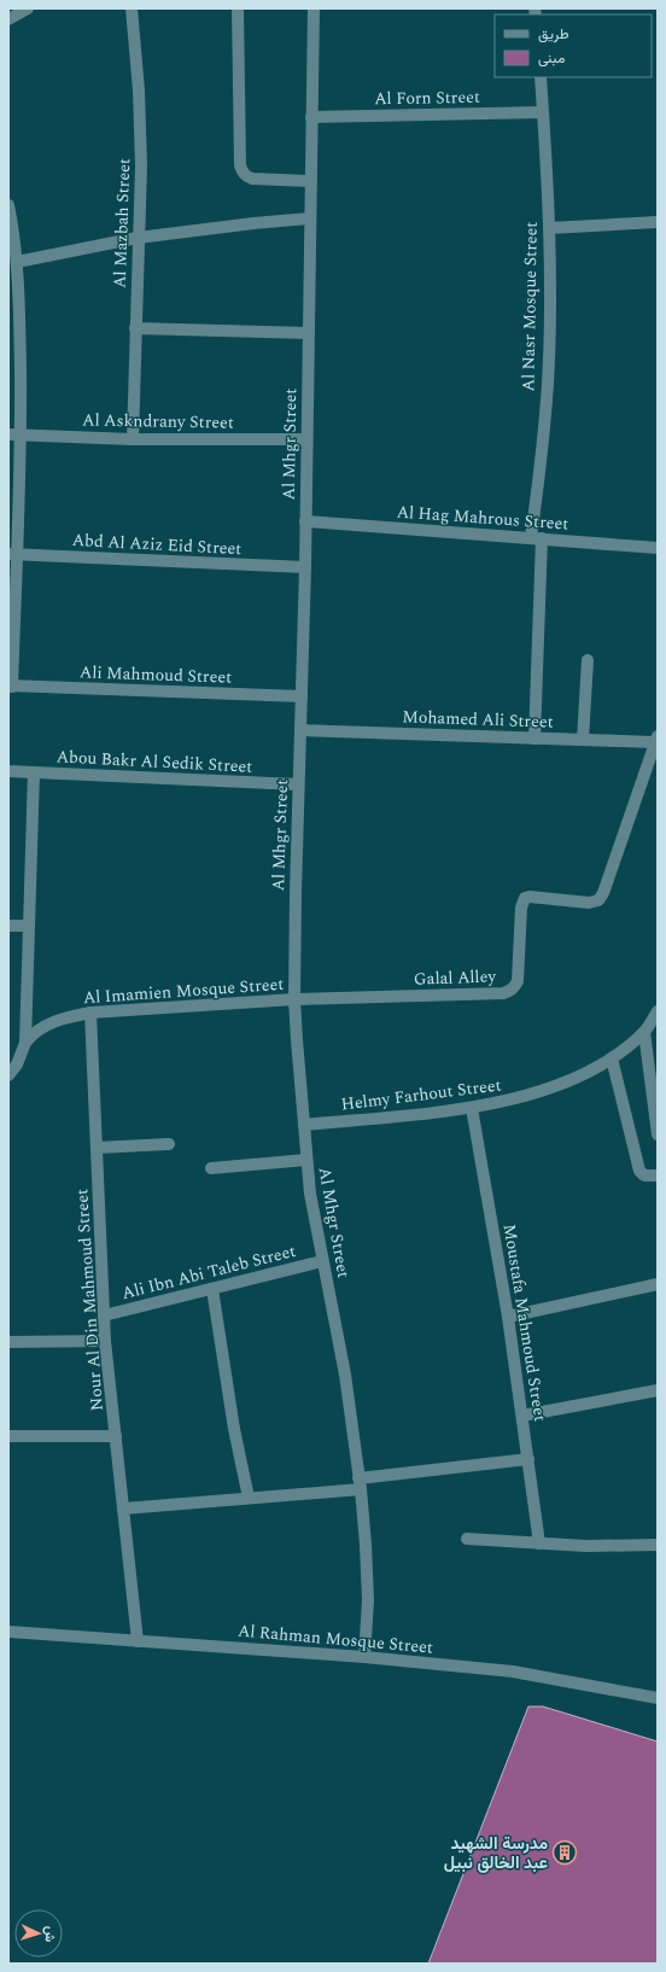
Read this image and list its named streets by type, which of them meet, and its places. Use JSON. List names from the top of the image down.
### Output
{
  "streets": {
    "street": [
      "Al Forn Street",
      "Al Mazbah Street",
      "Al Nasr Mosque Street",
      "Al Askndrany Street",
      "Al Mhgr Street",
      "Al Hag Mahrous Street",
      "Abd Al Aziz Eid Street",
      "Ali Mahmoud Street",
      "Mohamed Ali Street",
      "Abou Bakr Al Sedik Street",
      "Galal Alley",
      "Al Imamien Mosque Street",
      "Helmy Farhout Street",
      "Ali Ibn Abi Taleb Street",
      "Nour Al Din Mahmoud Street",
      "Moustafa Mahmoud Street",
      "Al Rahman Mosque Street"
    ]
  },
  "crossings": [
    ["Al Forn Street", "Al Nasr Mosque Street"],
    ["Al Forn Street", "Al Mhgr Street"],
    ["Al Mazbah Street", "Al Askndrany Street"],
    ["Al Nasr Mosque Street", "Al Hag Mahrous Street"],
    ["Al Nasr Mosque Street", "Mohamed Ali Street"],
    ["Al Askndrany Street", "Al Mhgr Street"],
    ["Al Mhgr Street", "Al Hag Mahrous Street"],
    ["Al Mhgr Street", "Abd Al Aziz Eid Street"],
    ["Al Mhgr Street", "Ali Mahmoud Street"],
    ["Al Mhgr Street", "Mohamed Ali Street"],
    ["Al Mhgr Street", "Abou Bakr Al Sedik Street"],
    ["Al Mhgr Street", "Galal Alley"],
    ["Al Mhgr Street", "Al Imamien Mosque Street"],
    ["Al Mhgr Street", "Helmy Farhout Street"],
    ["Al Mhgr Street", "Ali Ibn Abi Taleb Street"],
    ["Al Mhgr Street", "Al Rahman Mosque Street"],
    ["Mohamed Ali Street", "Galal Alley"],
    ["Galal Alley", "Al Imamien Mosque Street"],
    ["Al Imamien Mosque Street", "Nour Al Din Mahmoud Street"],
    ["Helmy Farhout Street", "Moustafa Mahmoud Street"],
    ["Ali Ibn Abi Taleb Street", "Nour Al Din Mahmoud Street"],
    ["Nour Al Din Mahmoud Street", "Al Rahman Mosque Street"]
  ],
  "places": {
    "building": ["مدرسة الشهيد عبد الخالق نبيل"]
  },
  "legend": ["طريق", "مبنى"],
  "north": "right"
}
